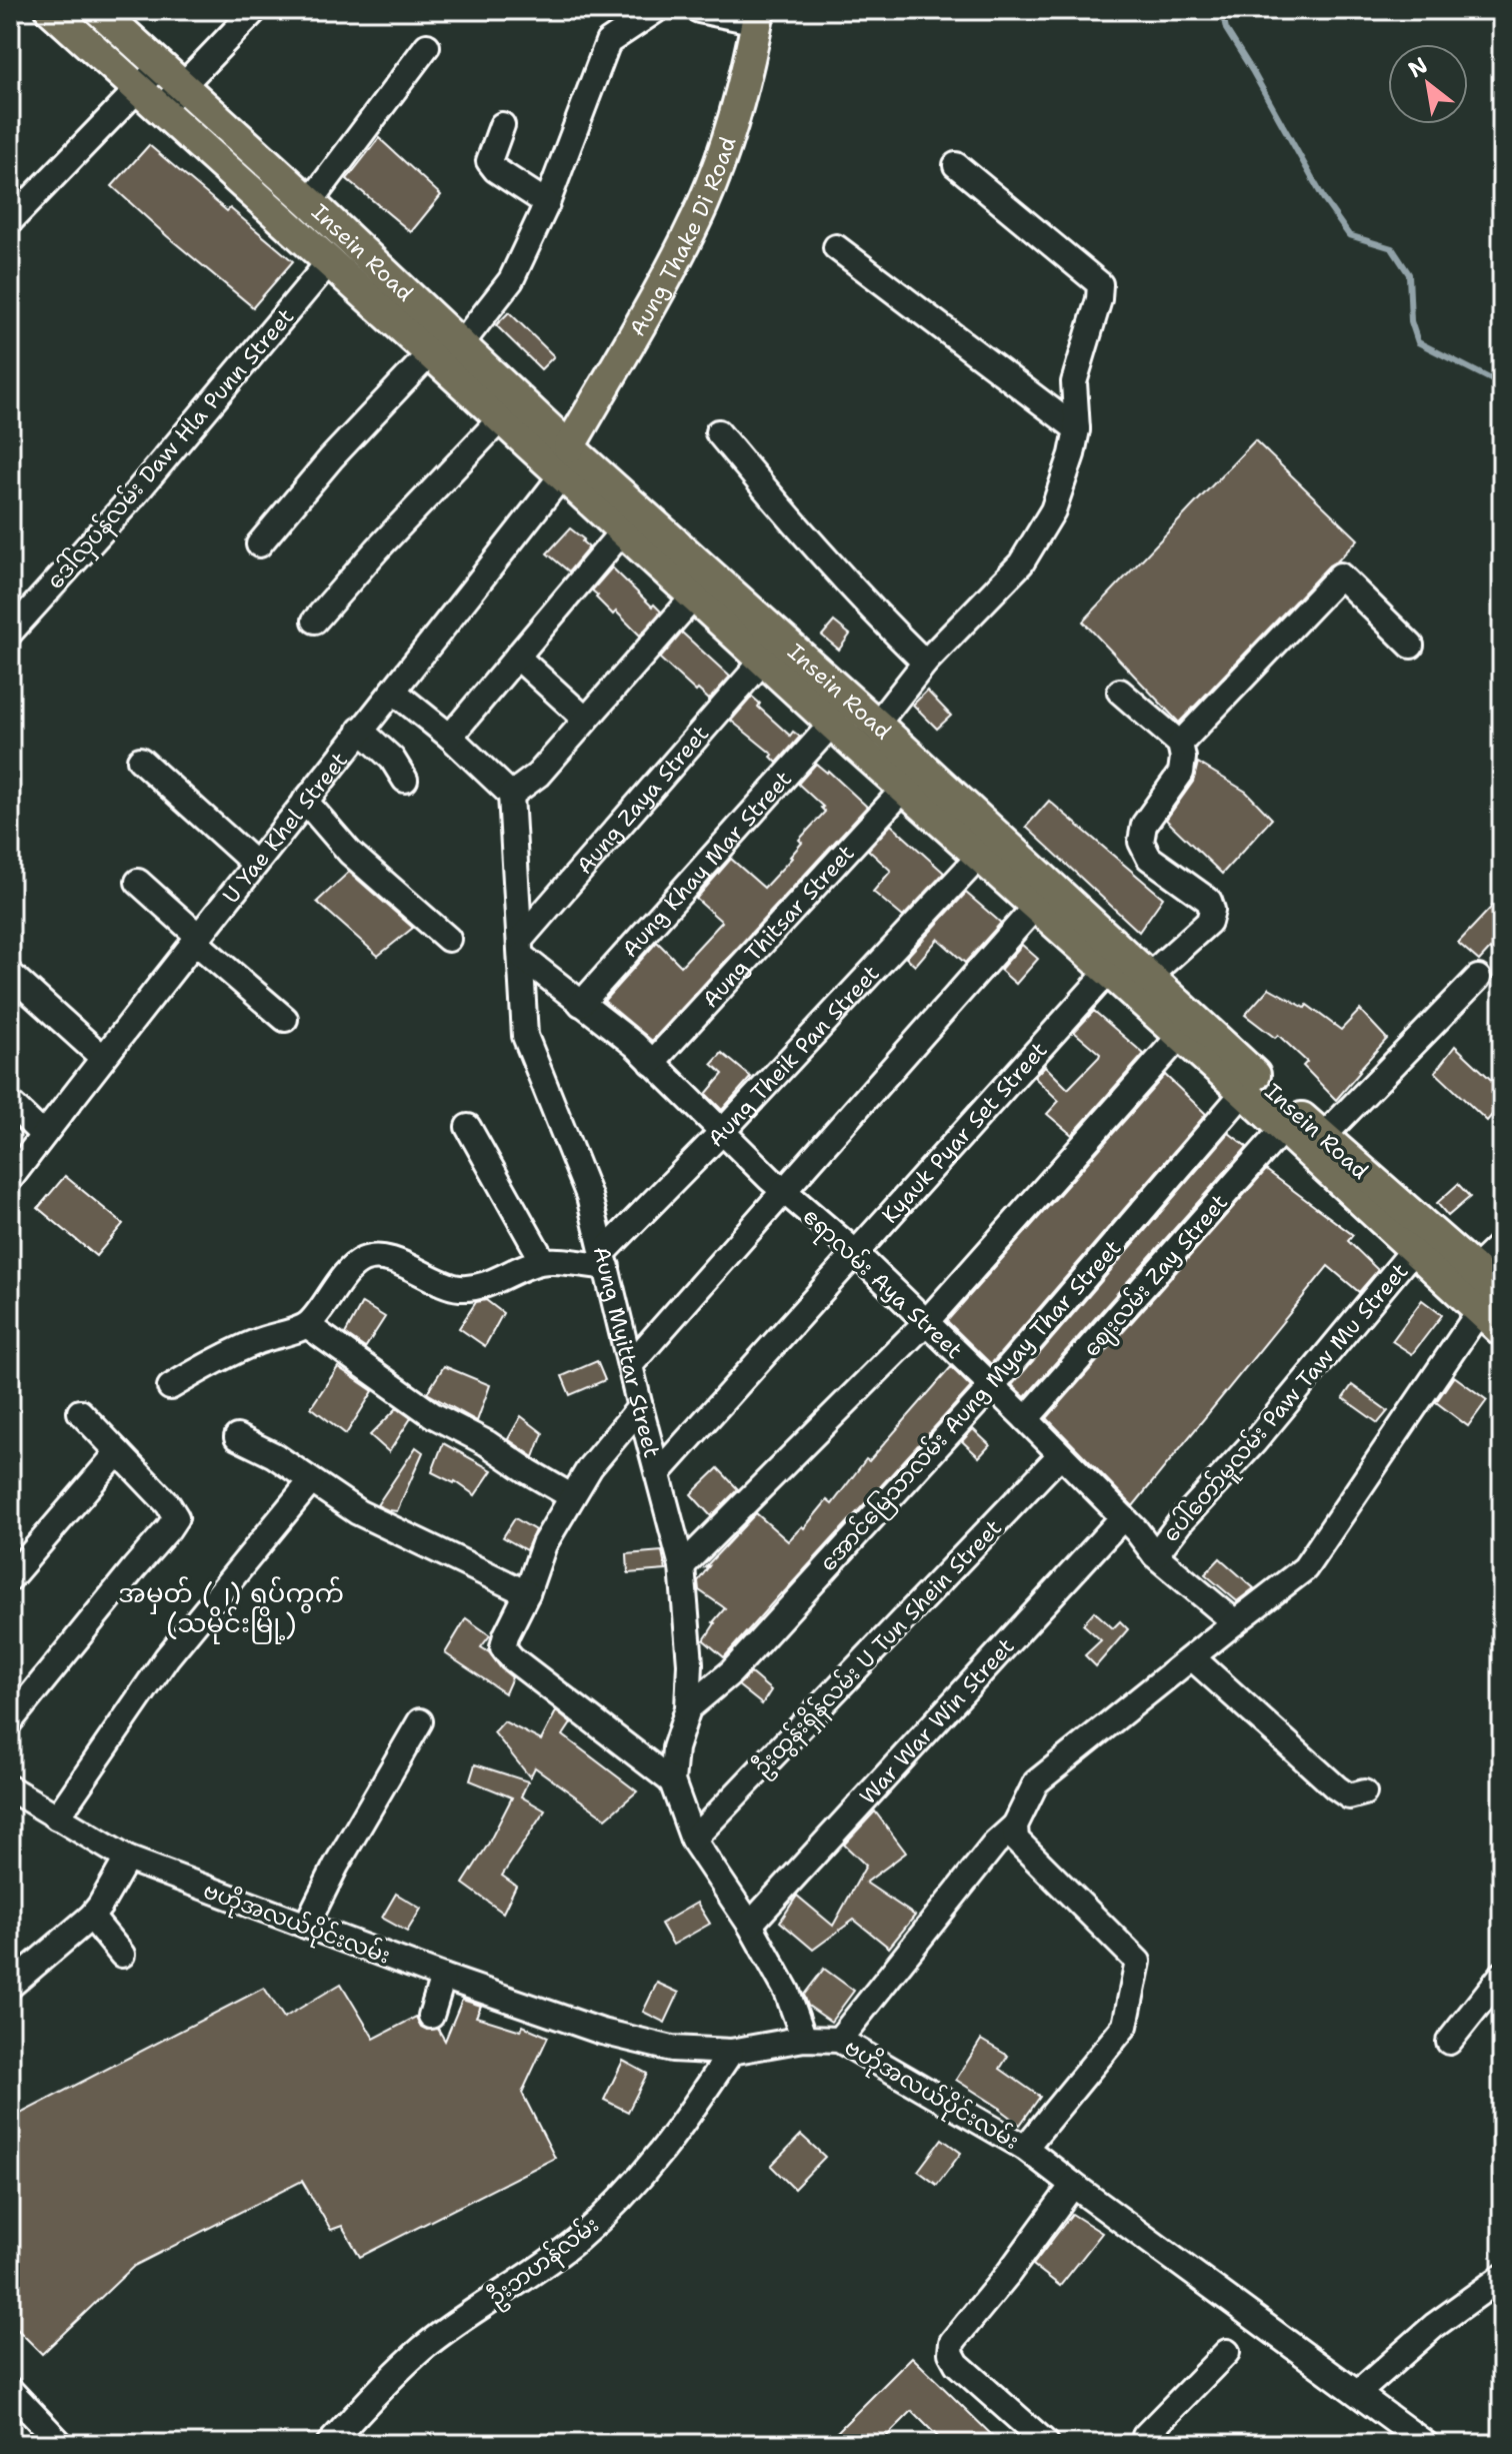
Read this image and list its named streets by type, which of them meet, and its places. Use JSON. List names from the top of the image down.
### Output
{
  "streets": {
    "main road": ["Aung Thake Di Road", "Insein Road"],
    "street": [
      "ဒေါ်လှပန်လမ်း Daw Hla Punn Street",
      "Aung Zaya Street",
      "U Yae Khel Street",
      "Aung Khay Mar Street",
      "Aung Thitsar Street",
      "Aung Theik Pan Street",
      "Kyauk Pyar Set Street",
      "ဈေးလမ်း Zay Street",
      "ဧရာလမ်း Aya Street",
      "Aung Myittar Street",
      "ပေါ်တော်မူလမ်း Paw Taw Mu Street",
      "အောင်မြေသာလမ်း Aung Myay Thar Street",
      "ဦးထွန်းရှိန်လမ်း U Tun Shein Street",
      "War War Win Street",
      "ဗဟိုအလယ်ပိုင်းလမ်း",
      "ဦးဘဟန်လမ်း"
    ]
  },
  "crossings": [
    ["Aung Thake Di Road", "Insein Road"],
    ["Insein Road", "ဒေါ်လှပန်လမ်း Daw Hla Punn Street"],
    ["Insein Road", "Aung Zaya Street"],
    ["Insein Road", "U Yae Khel Street"],
    ["Insein Road", "Aung Khay Mar Street"],
    ["Insein Road", "Aung Thitsar Street"],
    ["Insein Road", "Aung Theik Pan Street"],
    ["Insein Road", "Kyauk Pyar Set Street"],
    ["Insein Road", "ဈေးလမ်း Zay Street"],
    ["Insein Road", "အောင်မြေသာလမ်း Aung Myay Thar Street"],
    ["Aung Zaya Street", "ဧရာလမ်း Aya Street"],
    ["Aung Zaya Street", "Aung Myittar Street"],
    ["Aung Khay Mar Street", "ဧရာလမ်း Aya Street"],
    ["Aung Thitsar Street", "ဧရာလမ်း Aya Street"],
    ["Aung Theik Pan Street", "ဧရာလမ်း Aya Street"],
    ["Aung Theik Pan Street", "Aung Myittar Street"],
    ["Kyauk Pyar Set Street", "ဧရာလမ်း Aya Street"],
    ["Kyauk Pyar Set Street", "Aung Myittar Street"],
    ["ဈေးလမ်း Zay Street", "ဧရာလမ်း Aya Street"],
    ["ဧရာလမ်း Aya Street", "Aung Myittar Street"],
    ["ဧရာလမ်း Aya Street", "ပေါ်တော်မူလမ်း Paw Taw Mu Street"],
    ["ဧရာလမ်း Aya Street", "အောင်မြေသာလမ်း Aung Myay Thar Street"],
    ["ဧရာလမ်း Aya Street", "ဦးထွန်းရှိန်လမ်း U Tun Shein Street"],
    ["ဧရာလမ်း Aya Street", "War War Win Street"],
    ["Aung Myittar Street", "အောင်မြေသာလမ်း Aung Myay Thar Street"],
    ["Aung Myittar Street", "ဦးထွန်းရှိန်လမ်း U Tun Shein Street"],
    ["Aung Myittar Street", "War War Win Street"],
    ["Aung Myittar Street", "ဗဟိုအလယ်ပိုင်းလမ်း"],
    ["ဗဟိုအလယ်ပိုင်းလမ်း", "ဦးဘဟန်လမ်း"]
  ],
  "districts": ["အမှတ် (၂) ရပ်ကွက် (သမိုင်းမြို့)"],
  "north": "top left"
}
